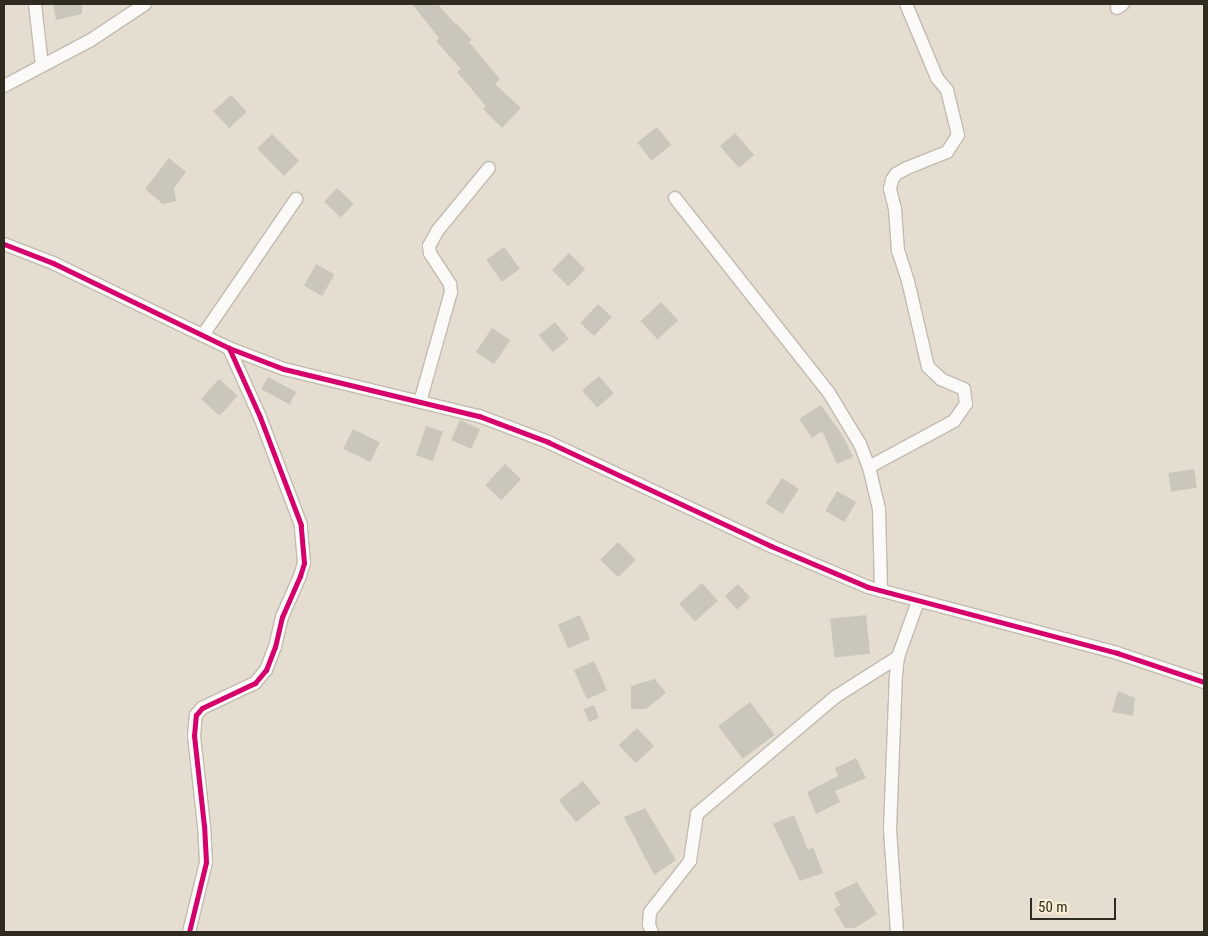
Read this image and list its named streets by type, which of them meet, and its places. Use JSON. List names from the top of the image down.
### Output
{
  "scale_bar": "50 m"
}
